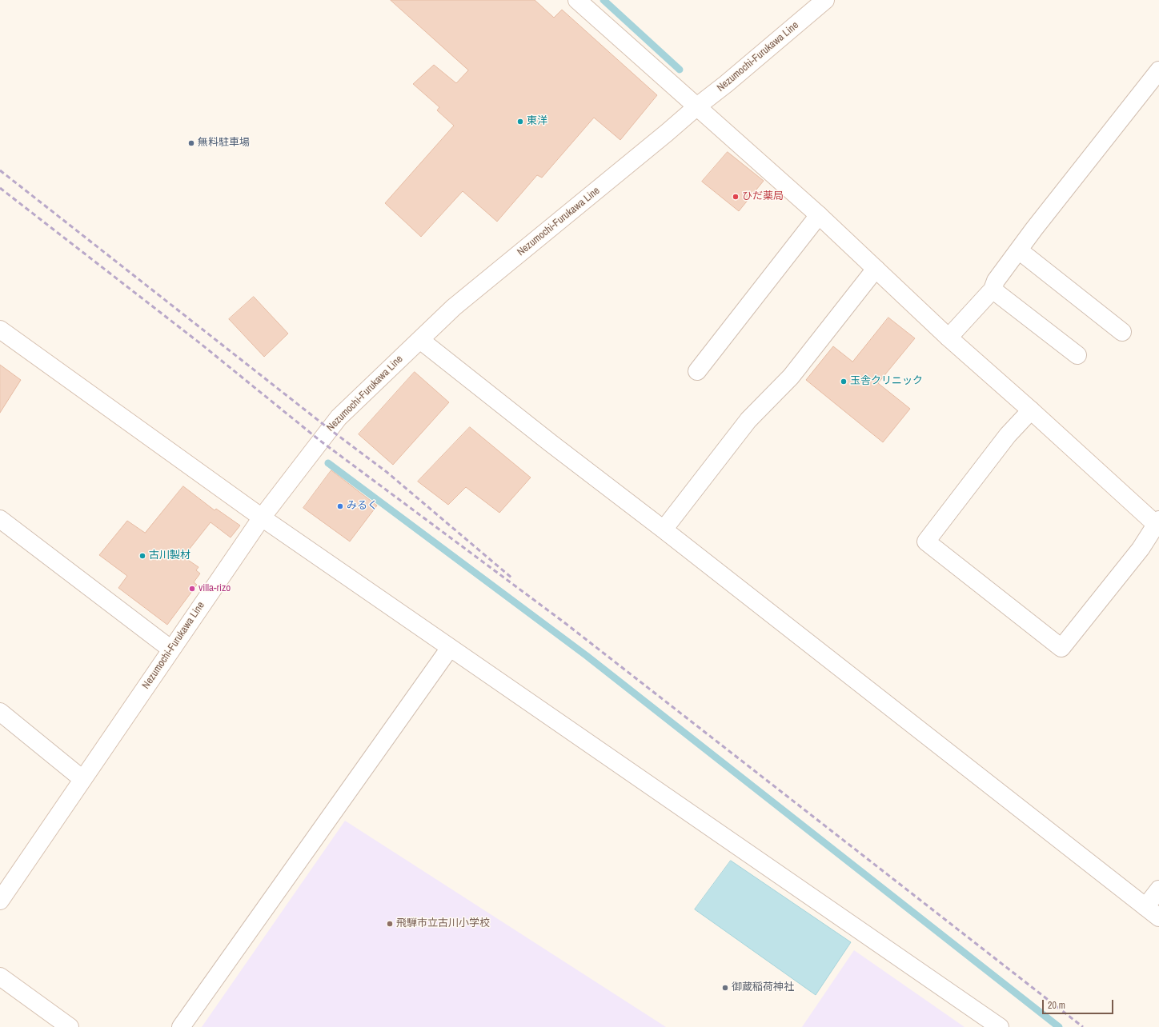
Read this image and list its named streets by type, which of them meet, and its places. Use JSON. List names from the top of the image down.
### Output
{
  "streets": {
    "street": ["Nezumochi-Furukawa Line"]
  },
  "places": [
    "東洋",
    "無料駐車場",
    "ひだ薬局",
    "玉舎クリニック",
    "みるく",
    "古川製材",
    "villa-rizo",
    "飛騨市立古川小学校",
    "御蔵稲荷神社"
  ],
  "scale_bar": "20 m"
}
